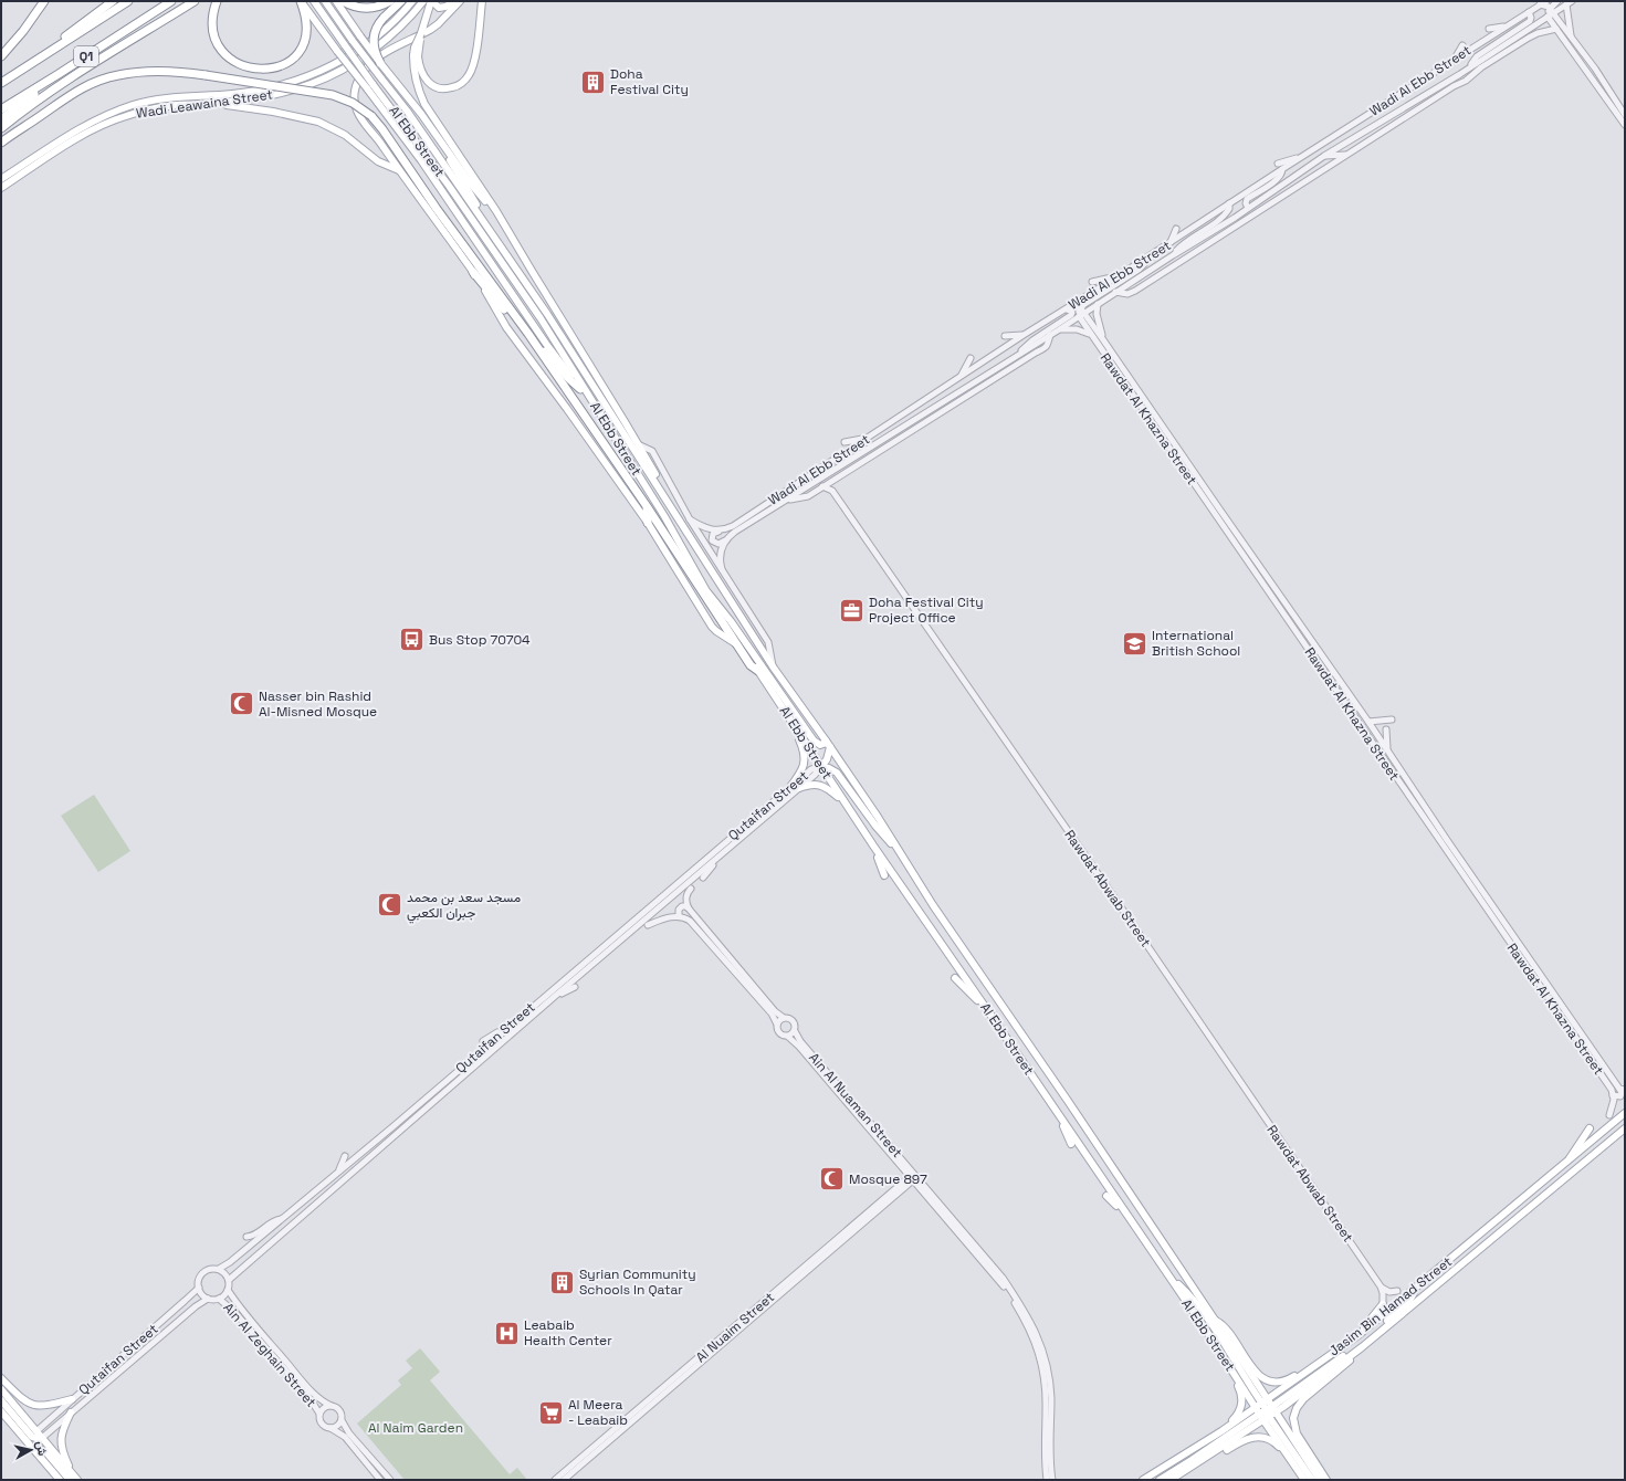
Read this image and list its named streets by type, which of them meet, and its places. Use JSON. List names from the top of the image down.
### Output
{
  "streets": {
    "highway": ["Q1"],
    "main road": ["Wadi Leawaina Street", "Al Ebb Street", "Jasim Bin Hamad Street"],
    "street": [
      "Wadi Al Ebb Street",
      "Rawdat Al Khazna Street",
      "Qutaifan Street",
      "Rawdat Abwab Street",
      "Ain Al Nuaman Street",
      "Al Nuaim Street",
      "Ain Al Zeghain Street"
    ]
  },
  "crossings": [
    ["Wadi Al Ebb Street", "Rawdat Al Khazna Street"],
    ["Al Ebb Street", "Qutaifan Street"],
    ["Al Ebb Street", "Jasim Bin Hamad Street"],
    ["Qutaifan Street", "Ain Al Zeghain Street"],
    ["Ain Al Nuaman Street", "Al Nuaim Street"]
  ],
  "parks": ["Al Naim Garden"],
  "places": {
    "building": ["Doha Festival City", "Syrian Community Schools In Qatar"],
    "office": ["Doha Festival City Project Office"],
    "bus stop": ["Bus Stop 70704"],
    "school or university": ["International British School"],
    "mosque": ["Nasser bin Rashid Al-Misned Mosque", "مسجد سعد بن محمد جبران الكعبي", "Mosque 897"],
    "hospital": ["Leabaib Health Center"],
    "supermarket": ["Al Meera - Leabaib"]
  },
  "north": "right"
}
